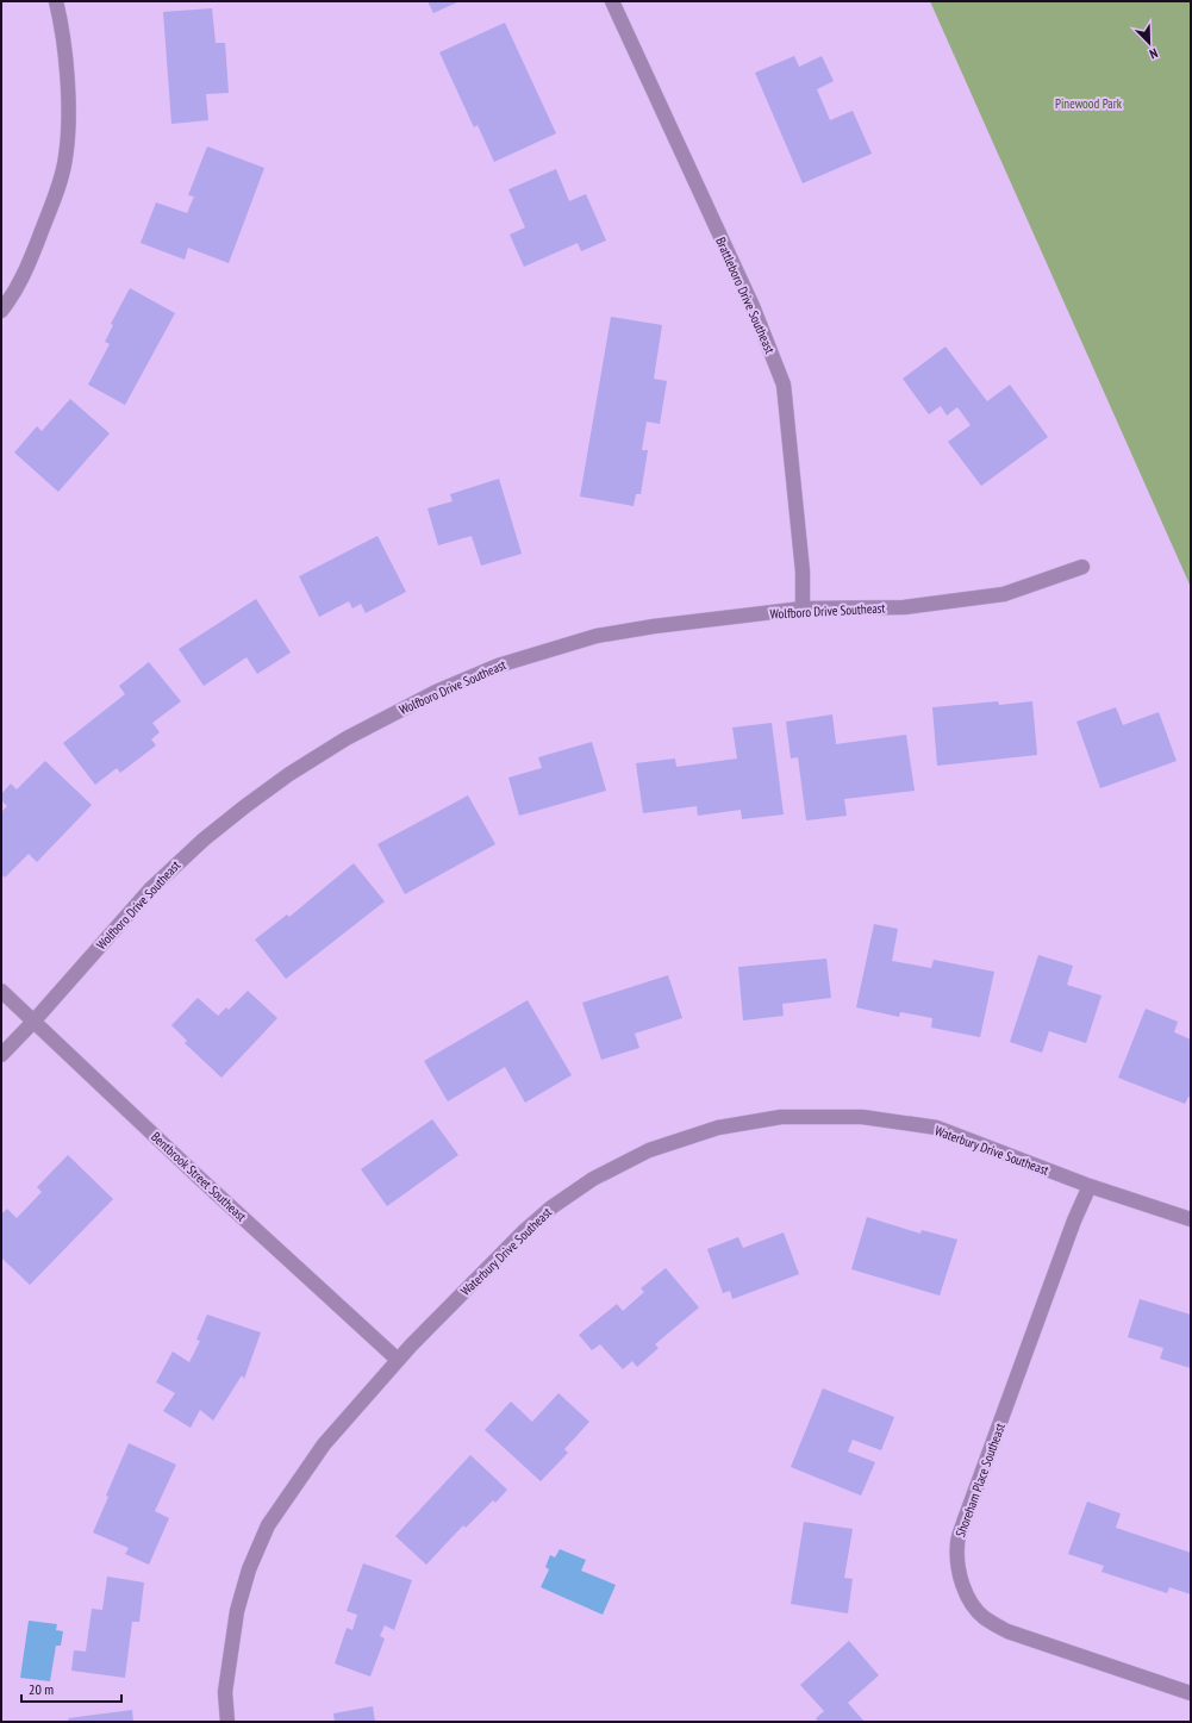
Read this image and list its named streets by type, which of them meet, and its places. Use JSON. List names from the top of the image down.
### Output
{
  "streets": {
    "street": [
      "Brattleboro Drive Southeast",
      "Wolfboro Drive Southeast",
      "Waterbury Drive Southeast",
      "Bentbrook Street Southeast",
      "Shoreham Place Southeast"
    ]
  },
  "crossings": [
    ["Brattleboro Drive Southeast", "Wolfboro Drive Southeast"],
    ["Wolfboro Drive Southeast", "Bentbrook Street Southeast"],
    ["Waterbury Drive Southeast", "Bentbrook Street Southeast"],
    ["Waterbury Drive Southeast", "Shoreham Place Southeast"]
  ],
  "parks": ["Pinewood Park"],
  "scale_bar": "20 m",
  "north": "bottom right"
}
